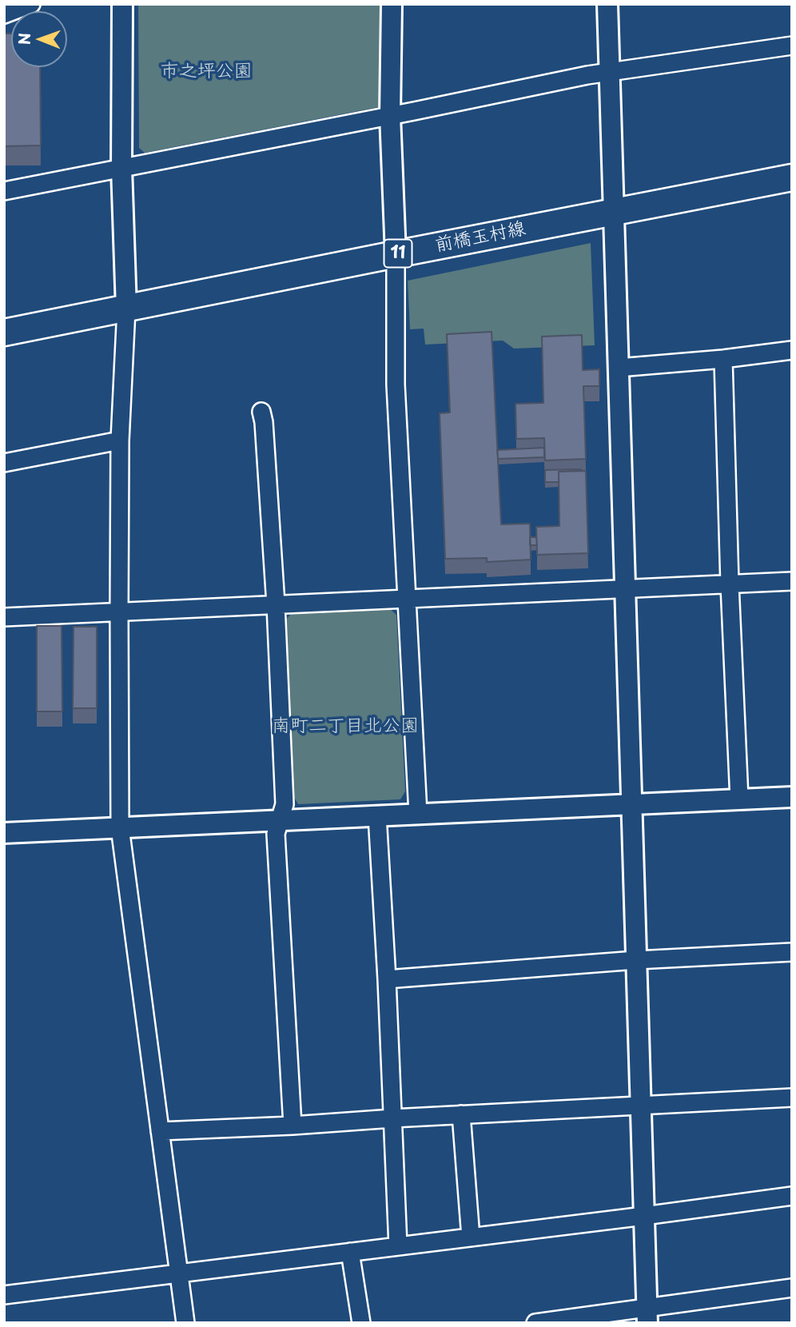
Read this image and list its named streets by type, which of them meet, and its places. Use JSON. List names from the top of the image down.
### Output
{
  "streets": {
    "main road": ["前橋玉村線", "11"]
  },
  "parks": ["市之坪公園", "南町二丁目北公園"],
  "north": "left"
}
